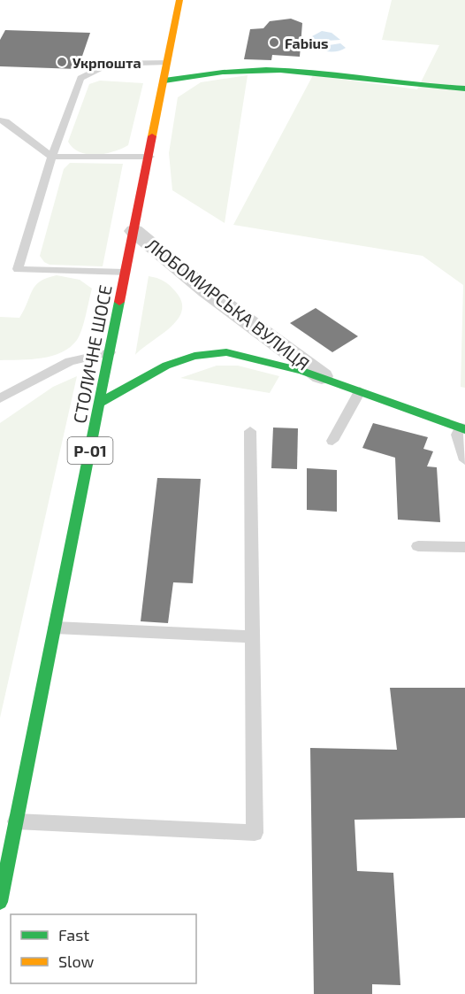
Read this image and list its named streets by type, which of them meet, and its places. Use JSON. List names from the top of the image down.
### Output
{
  "streets": {
    "main road": ["ЛЮБОМИРСЬКА ВУЛИЦЯ", "СТОЛИЧНЕ ШОСЕ", "Р-01"]
  },
  "crossings": [
    ["ЛЮБОМИРСЬКА ВУЛИЦЯ", "СТОЛИЧНЕ ШОСЕ"]
  ],
  "places": ["Fabius", "Укрпошта"],
  "legend": ["Fast", "Slow"]
}
